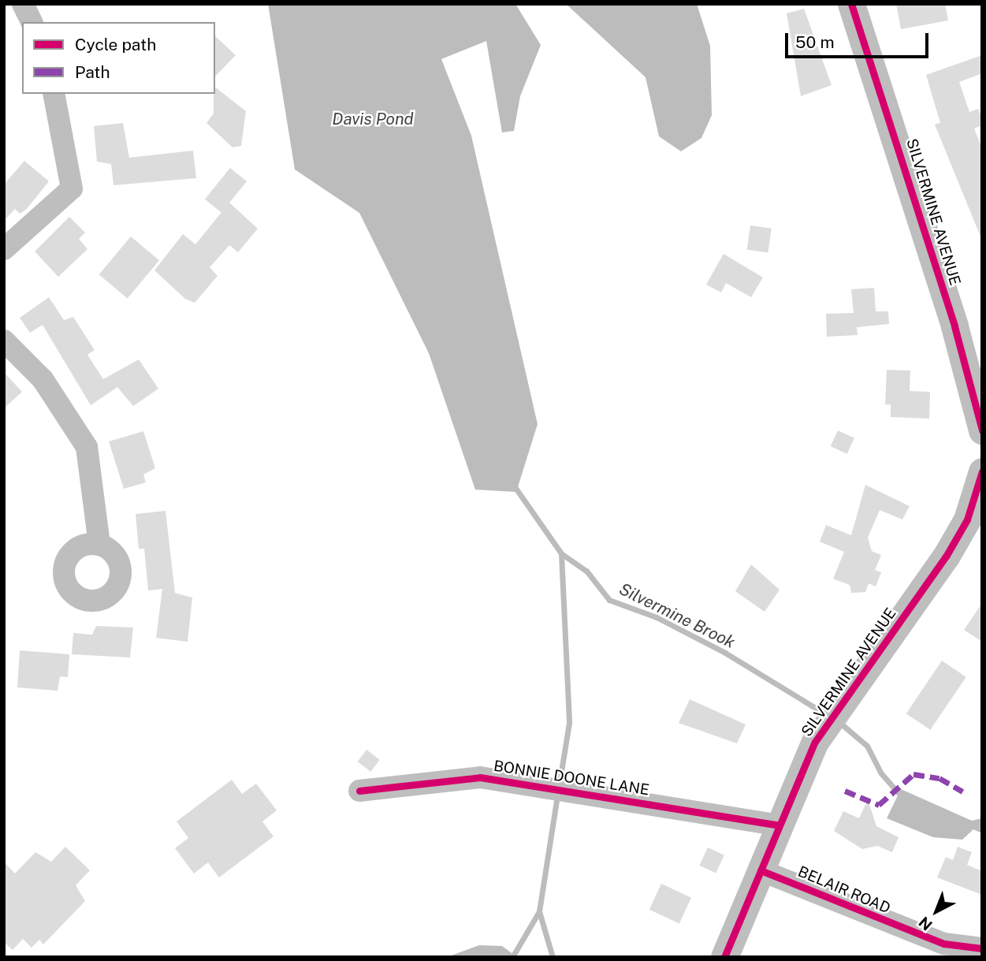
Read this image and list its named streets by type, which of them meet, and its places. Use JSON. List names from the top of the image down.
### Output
{
  "streets": {
    "street": ["SILVERMINE AVENUE", "BONNIE DOONE LANE", "BELAIR ROAD"]
  },
  "crossings": [
    ["SILVERMINE AVENUE", "BONNIE DOONE LANE"],
    ["SILVERMINE AVENUE", "BELAIR ROAD"]
  ],
  "water": ["Davis Pond", "Silvermine Brook"],
  "legend": ["Cycle path", "Path"],
  "scale_bar": "50 m",
  "north": "bottom left"
}
